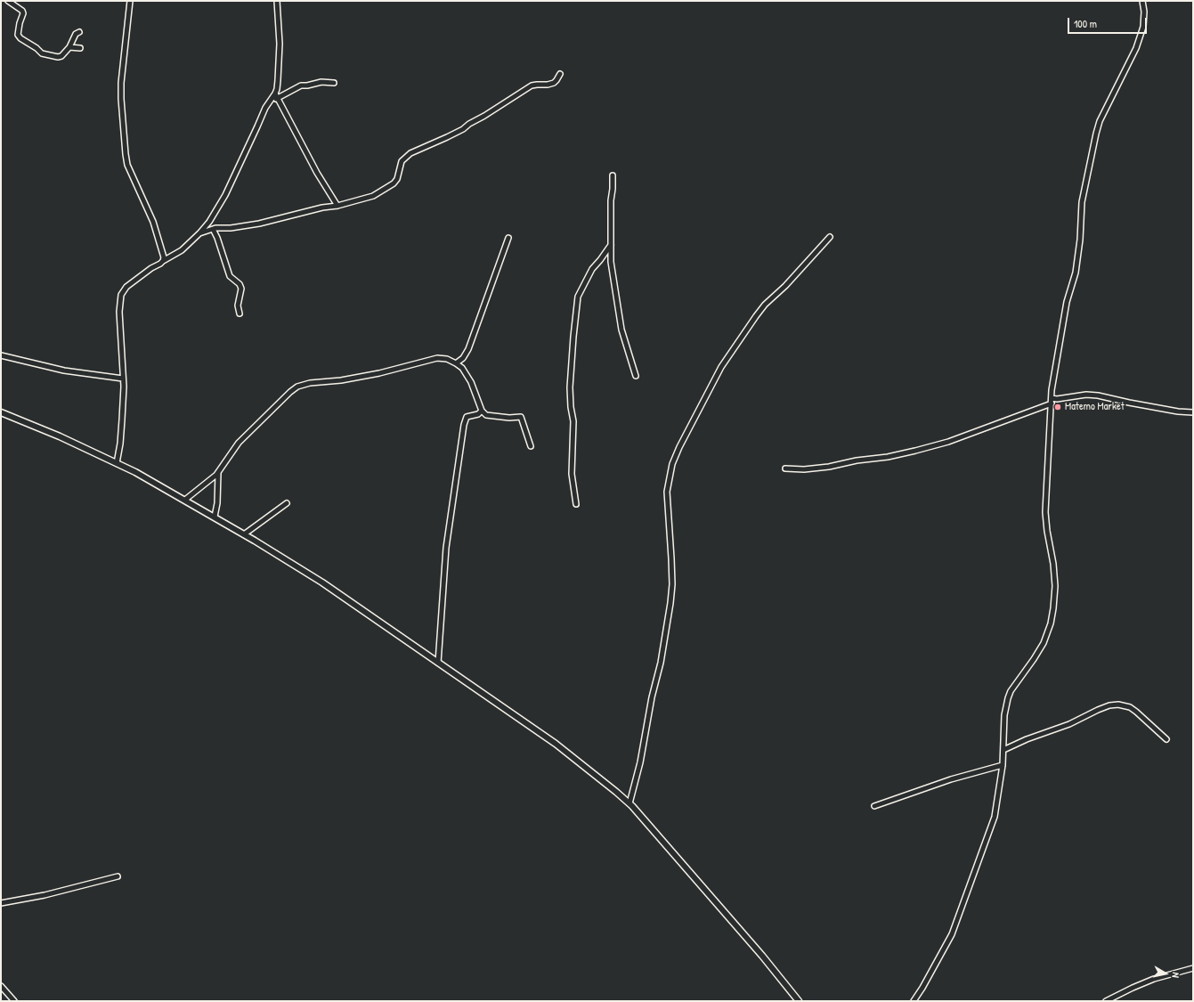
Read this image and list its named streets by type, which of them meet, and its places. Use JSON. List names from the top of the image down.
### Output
{
  "places": ["Matemo Market"],
  "scale_bar": "100 m",
  "north": "right"
}
